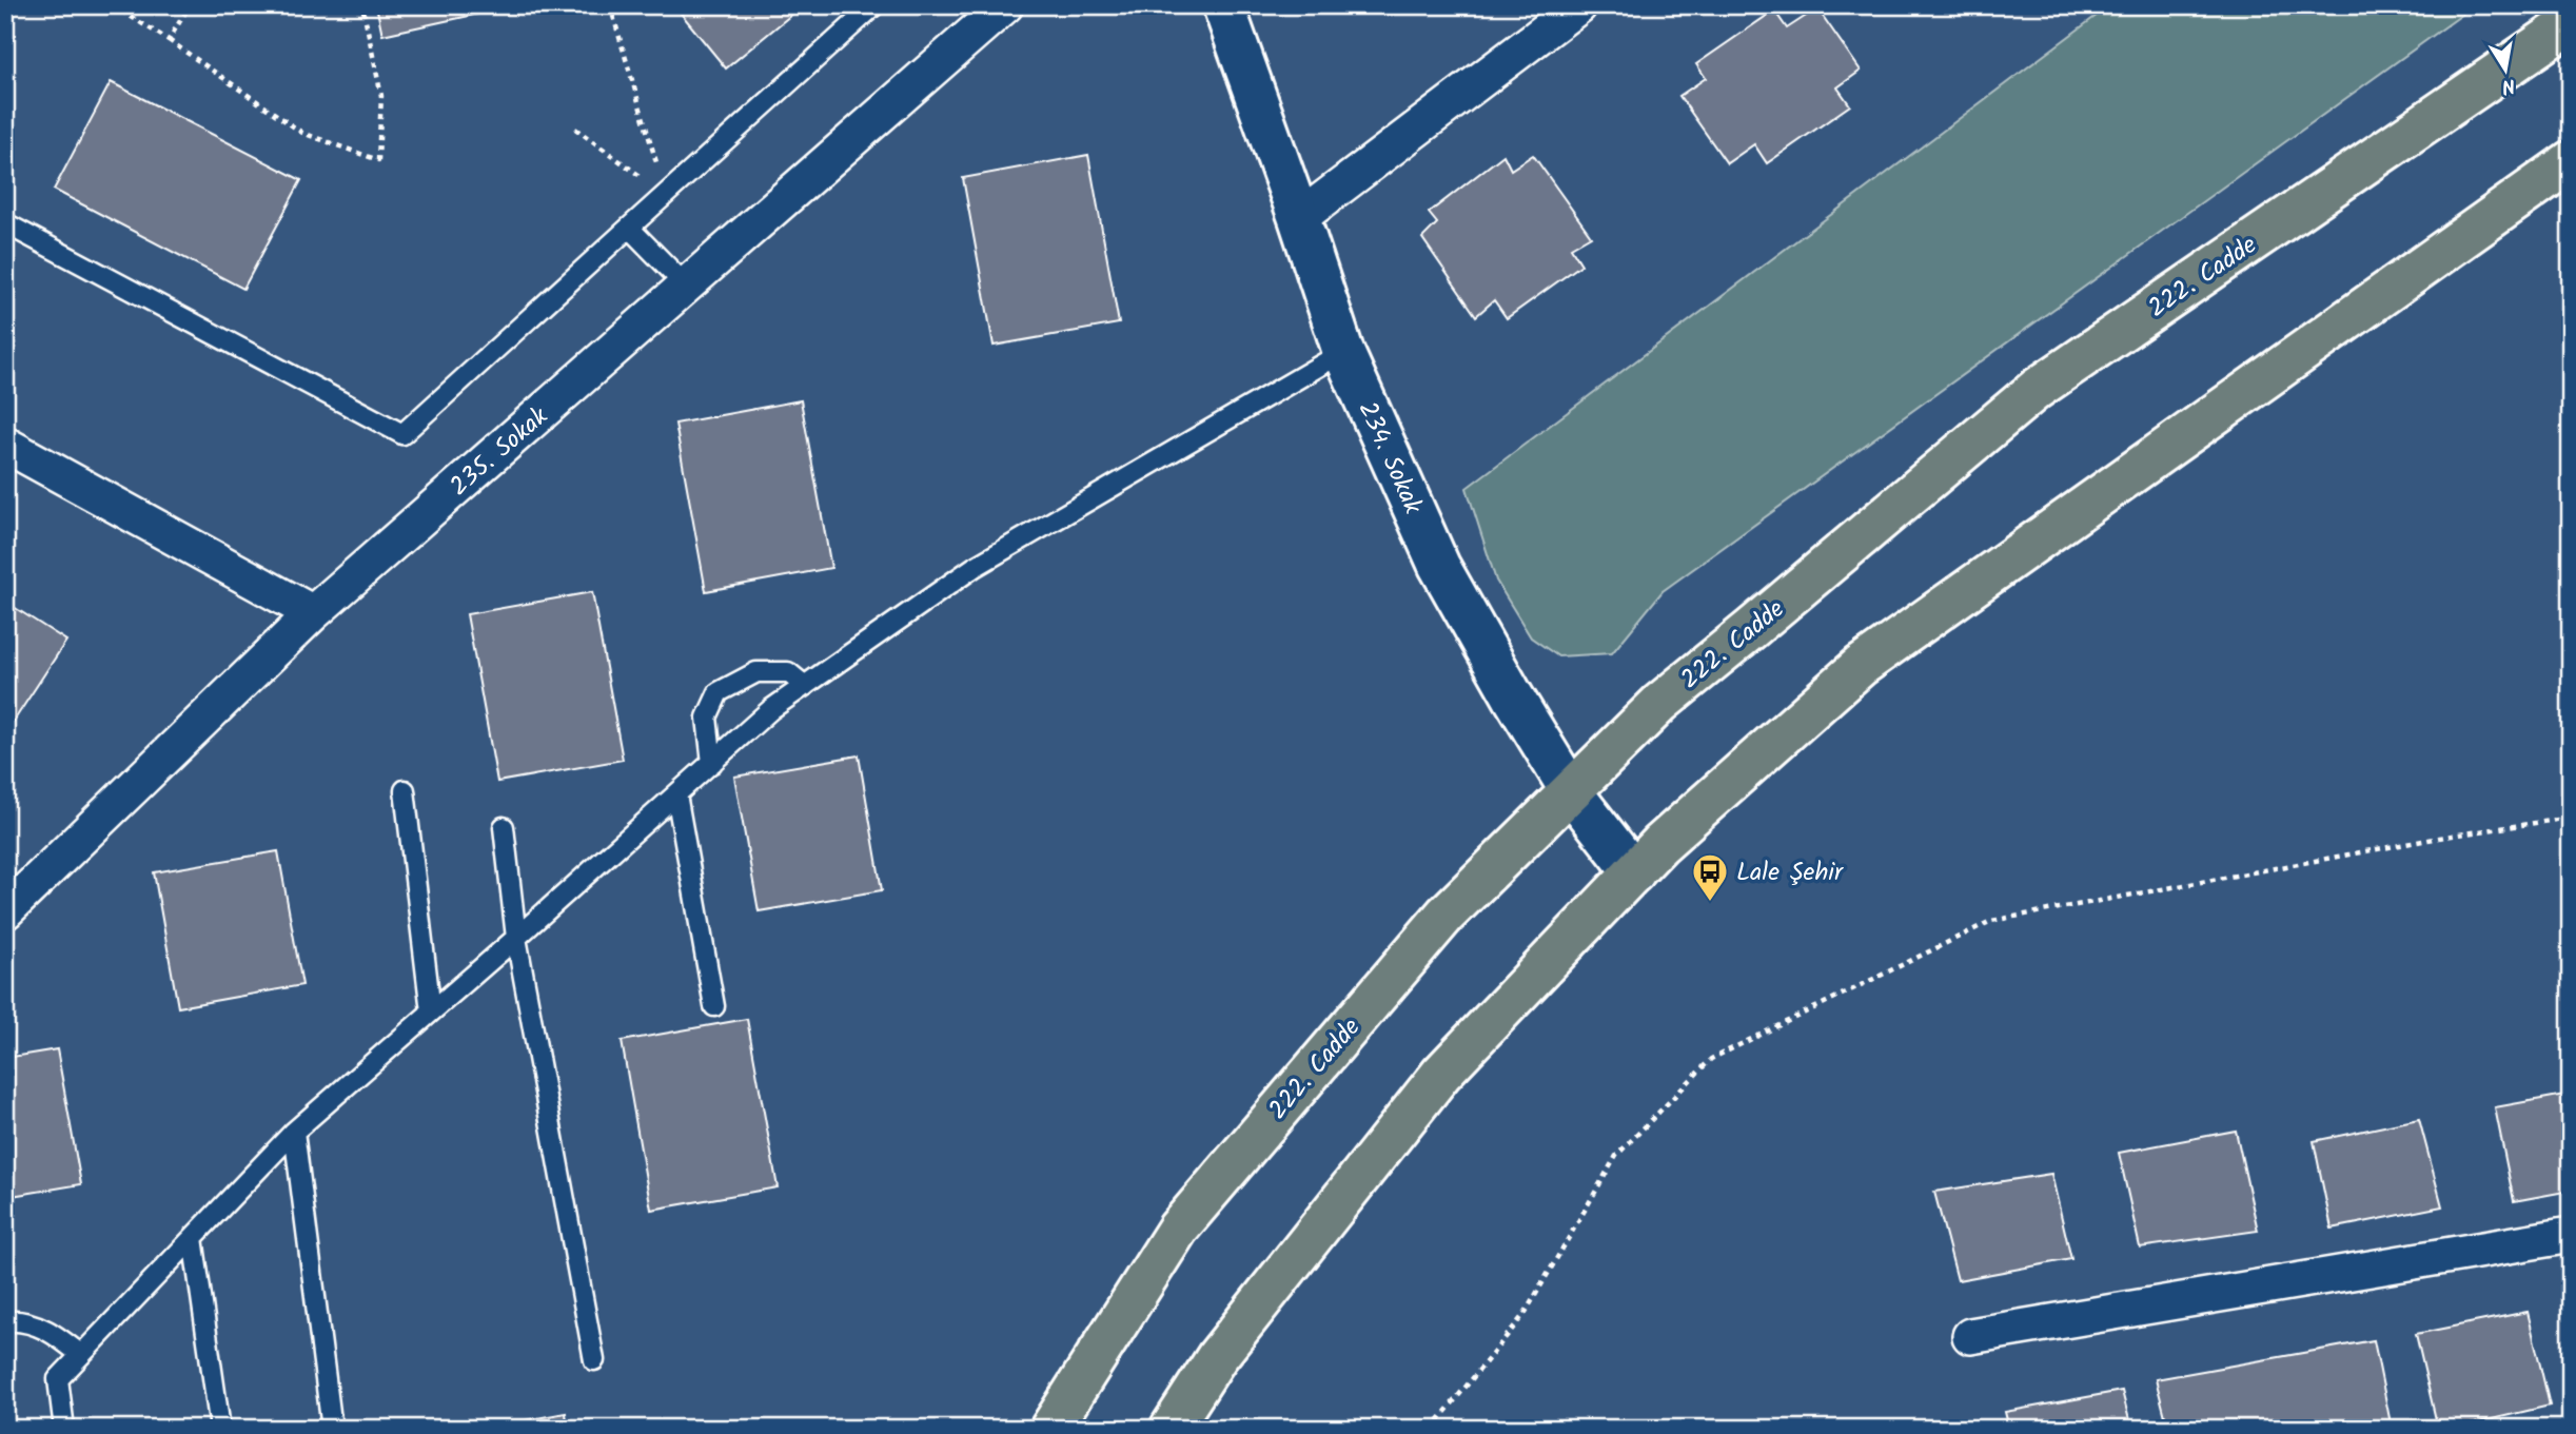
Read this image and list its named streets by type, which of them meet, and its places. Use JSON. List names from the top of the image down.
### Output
{
  "streets": {
    "main road": ["222. Cadde"],
    "street": ["235. Sokak", "234. Sokak"]
  },
  "crossings": [
    ["222. Cadde", "234. Sokak"]
  ],
  "places": {
    "bus stop": ["Lale Şehir"]
  },
  "north": "bottom"
}
